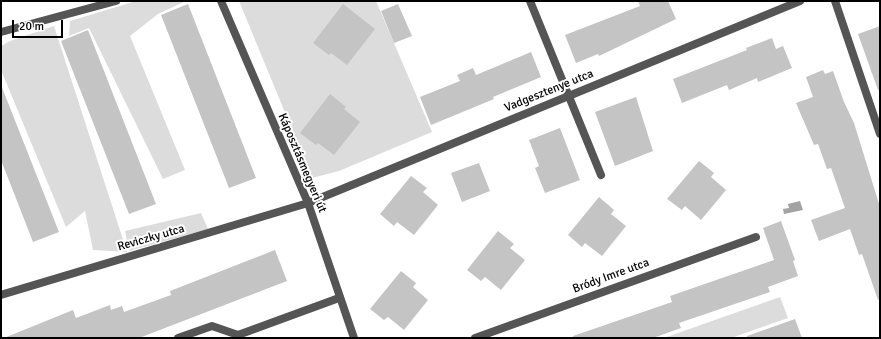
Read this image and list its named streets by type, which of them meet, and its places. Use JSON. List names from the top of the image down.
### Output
{
  "streets": {
    "street": [
      "Vadgesztenye utca",
      "Káposztásmegyeri út",
      "Reviczky utca",
      "Bródy Imre utca"
    ]
  },
  "crossings": [
    ["Vadgesztenye utca", "Káposztásmegyeri út"],
    ["Vadgesztenye utca", "Reviczky utca"],
    ["Káposztásmegyeri út", "Reviczky utca"]
  ],
  "scale_bar": "20 m"
}
